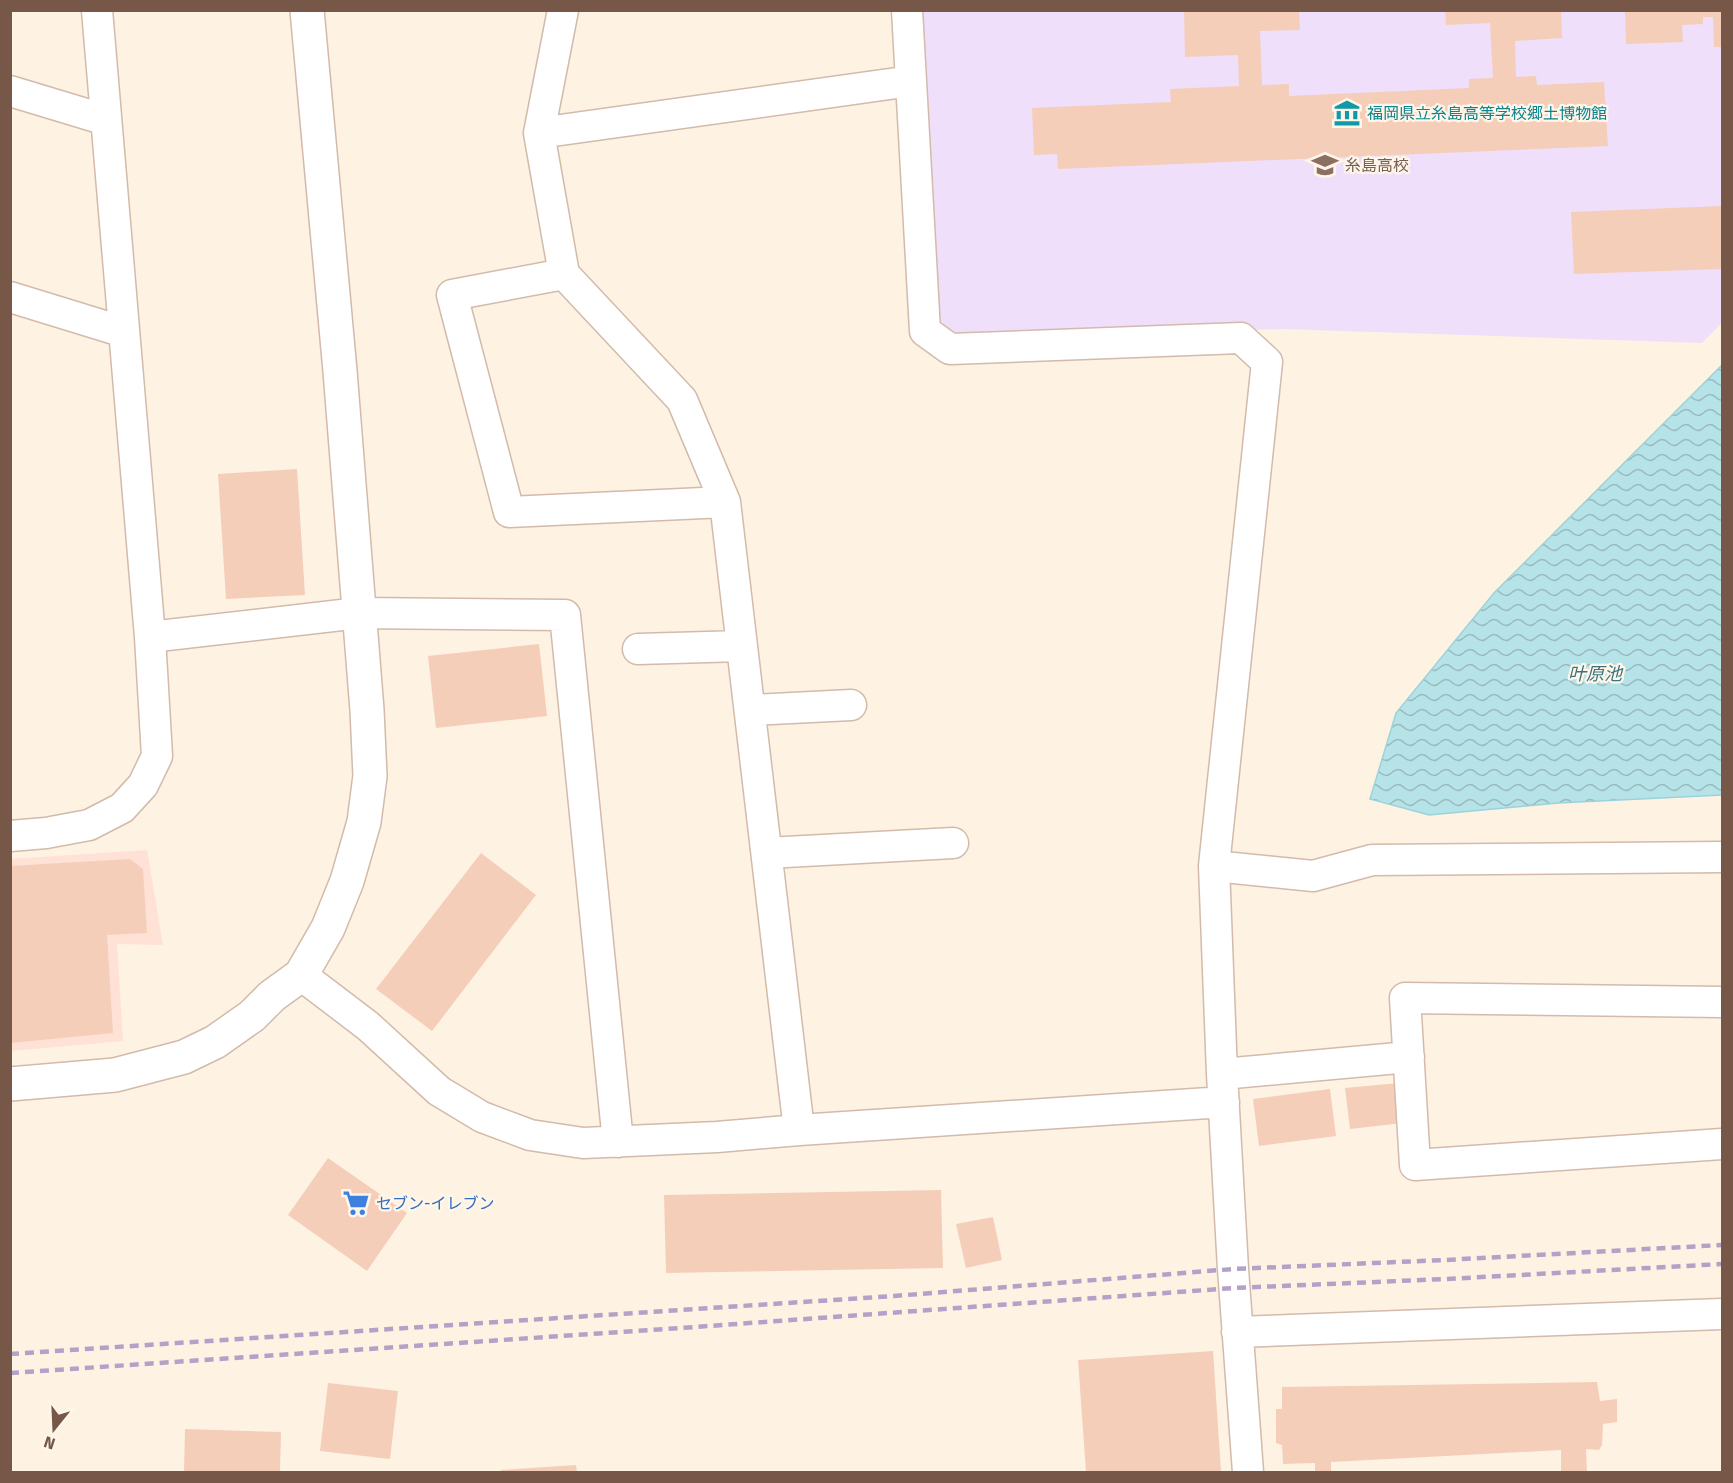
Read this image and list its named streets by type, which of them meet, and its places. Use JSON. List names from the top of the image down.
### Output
{
  "water": ["叶原池"],
  "places": {
    "museum": ["福岡県立糸島高等学校郷土博物館"],
    "school or university": ["糸島高校"],
    "supermarket": ["セブン-イレブン"]
  },
  "north": "bottom"
}
